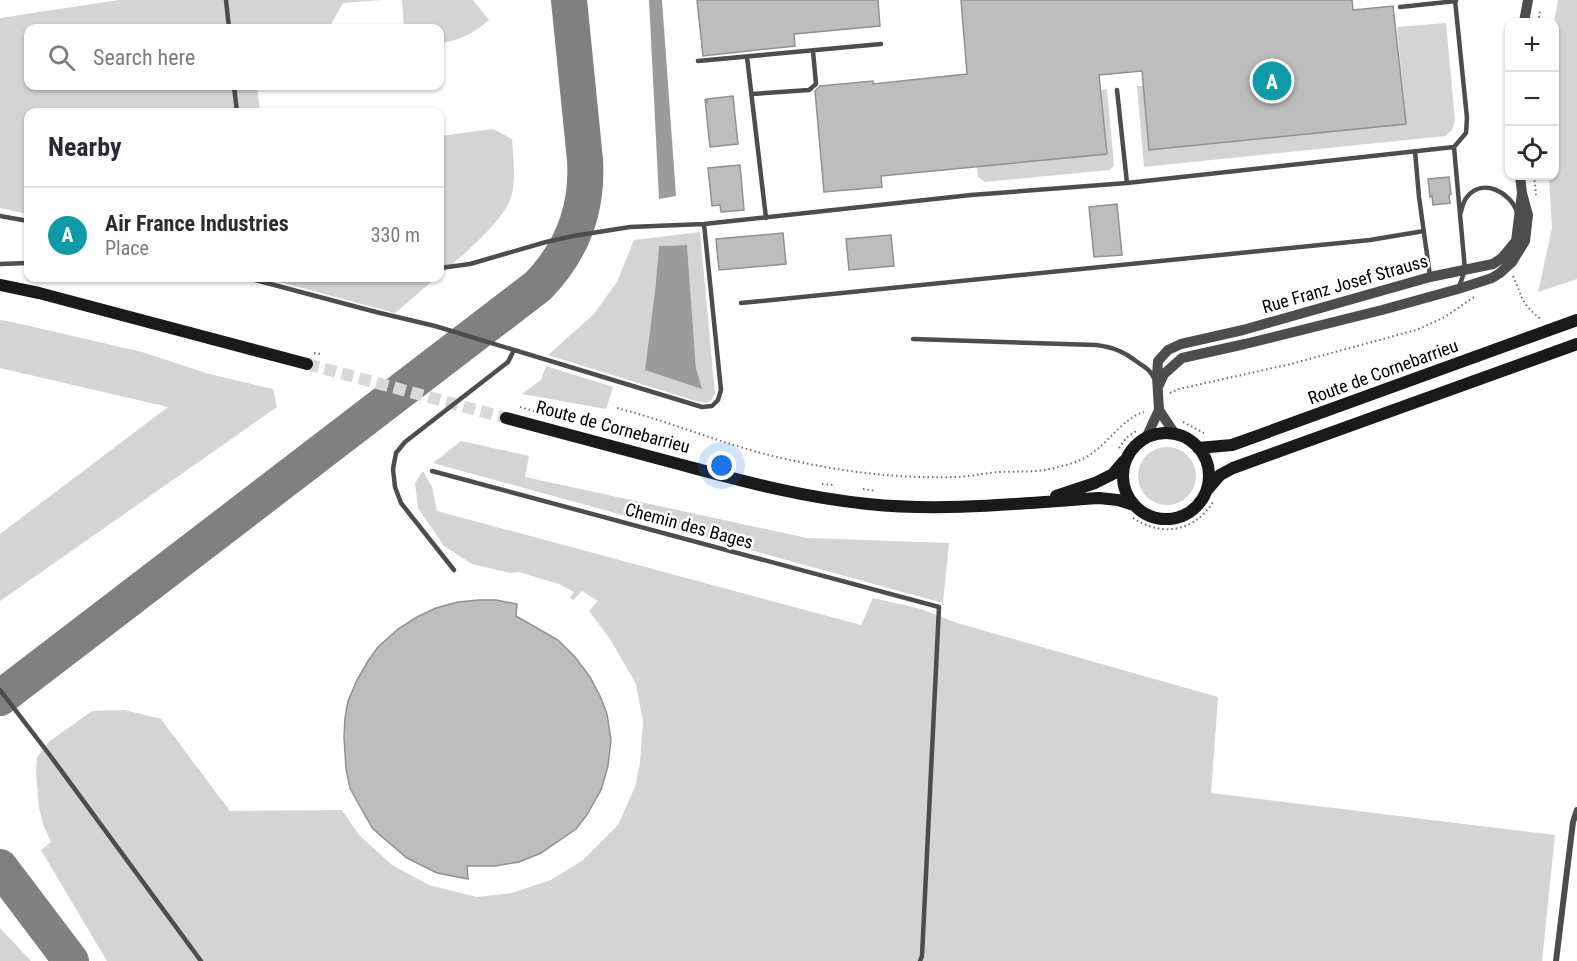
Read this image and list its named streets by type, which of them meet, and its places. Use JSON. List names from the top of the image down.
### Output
{
  "streets": {
    "main road": ["Route de Cornebarrieu"],
    "street": ["Rue Franz Josef Strauss"],
    "lane": ["Chemin des Bages"]
  },
  "crossings": [
    ["Rue Franz Josef Strauss", "Route de Cornebarrieu"]
  ],
  "page": {
    "map_buttons": ["+", "−"],
    "search": "Search here",
    "pins": "A",
    "heading": "Nearby",
    "list": [
      {
        "mark": "A",
        "name": "Air France Industries",
        "note": "Place",
        "value": "330 m"
      }
    ]
  }
}
